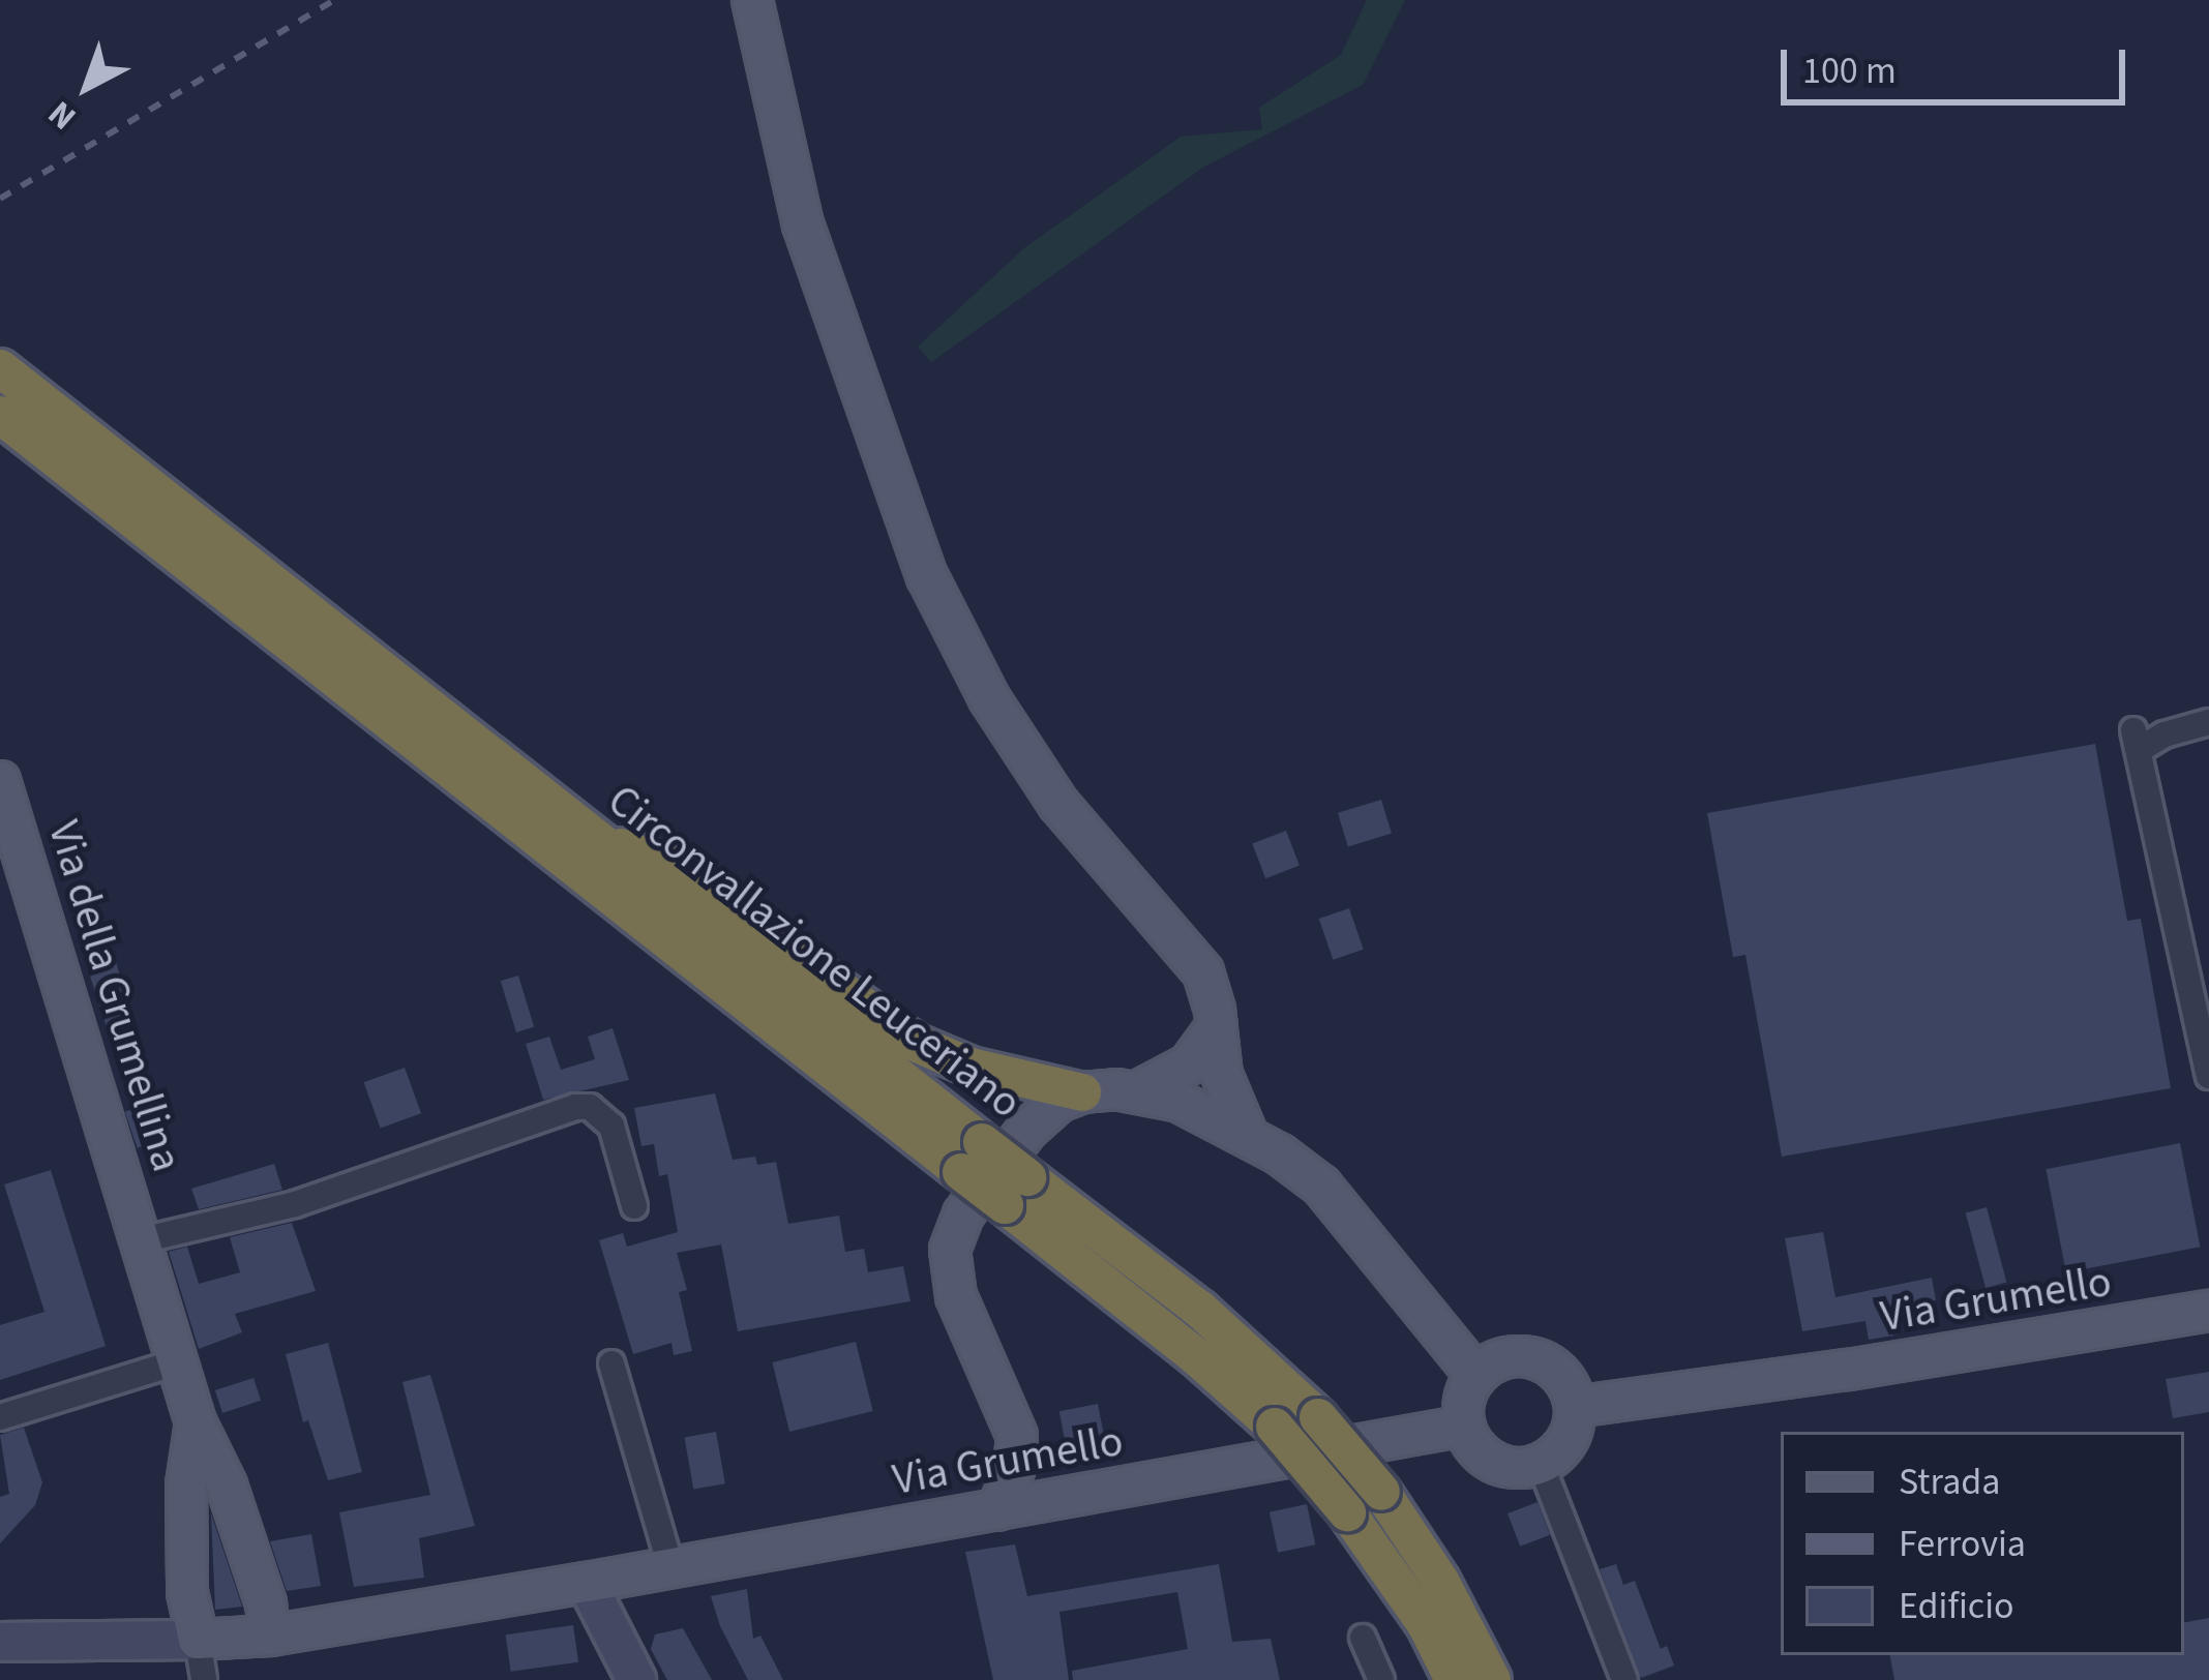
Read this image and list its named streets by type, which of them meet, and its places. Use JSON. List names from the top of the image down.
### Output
{
  "streets": {
    "highway": ["Circonvallazione Leuceriano"],
    "main road": ["Via della Grumellina", "Via Grumello"]
  },
  "crossings": [
    ["Via della Grumellina", "Via Grumello"]
  ],
  "legend": ["Strada", "Ferrovia", "Edificio"],
  "scale_bar": "100 m",
  "north": "bottom left"
}
